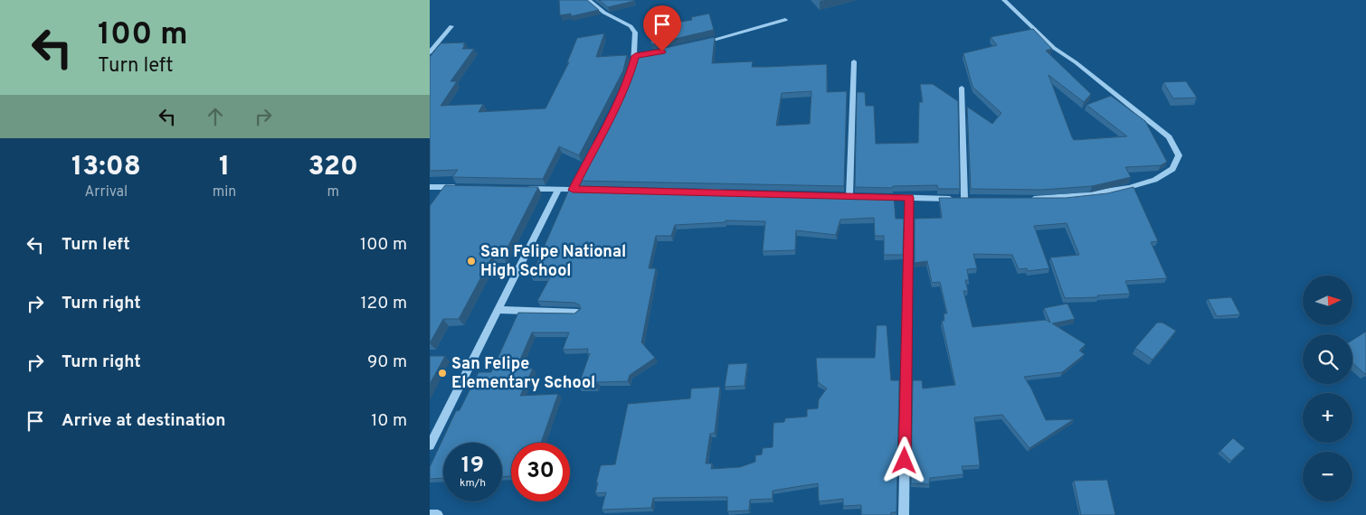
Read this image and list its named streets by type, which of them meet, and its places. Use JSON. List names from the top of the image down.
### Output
{
  "places": ["San Felipe National High School", "San Felipe Elementary School"],
  "north": "right",
  "page": {
    "turn": ["100 m", "Turn left"],
    "eta": [
      "13:08",
      "Arrival",
      "1",
      "min",
      "320",
      "m"
    ],
    "list": [
      {
        "name": "Turn left",
        "value": "100 m"
      },
      {
        "name": "Turn right",
        "value": "120 m"
      },
      {
        "name": "Turn right",
        "value": "90 m"
      },
      {
        "name": "Arrive at destination",
        "value": "10 m"
      }
    ],
    "map_buttons": ["+", "−"],
    "speed": "19 km/h",
    "limit": "30"
  }
}
